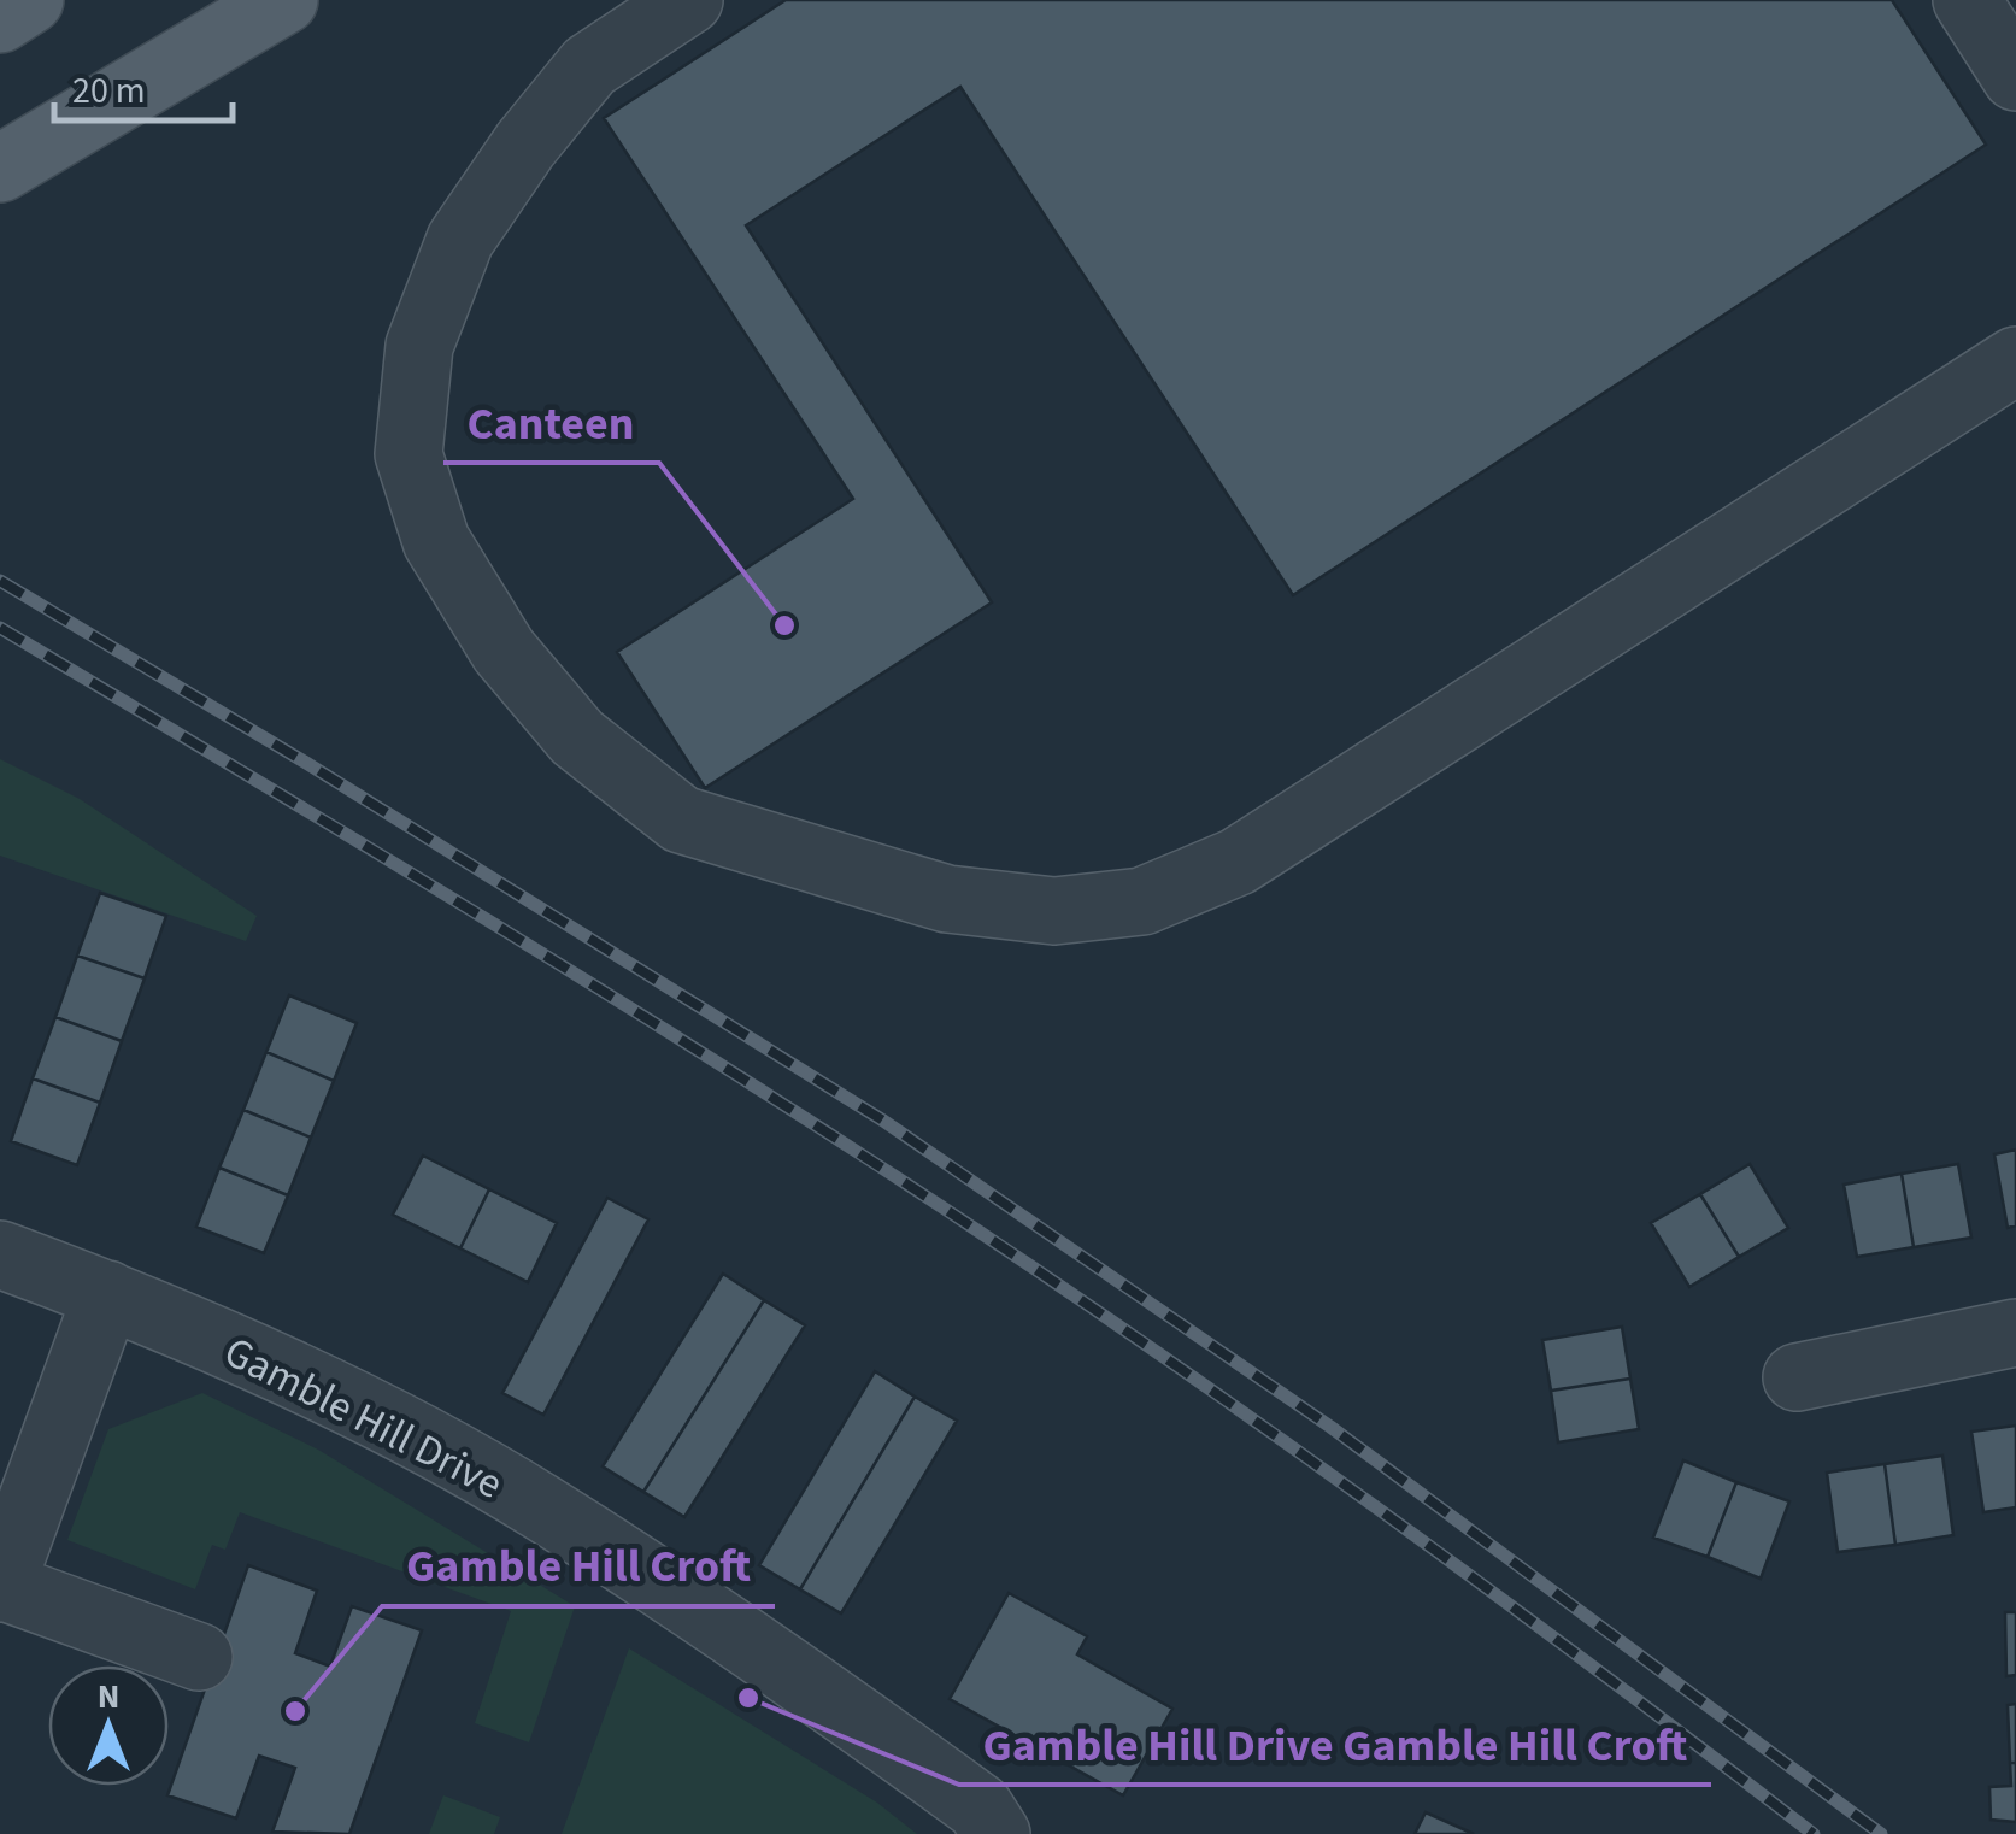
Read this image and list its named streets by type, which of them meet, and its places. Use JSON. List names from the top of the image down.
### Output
{
  "streets": {
    "street": ["Gamble Hill Drive"]
  },
  "places": ["Canteen", "Gamble Hill Drive Gamble Hill Croft", "Gamble Hill Croft"],
  "scale_bar": "20 m",
  "north": "top"
}
